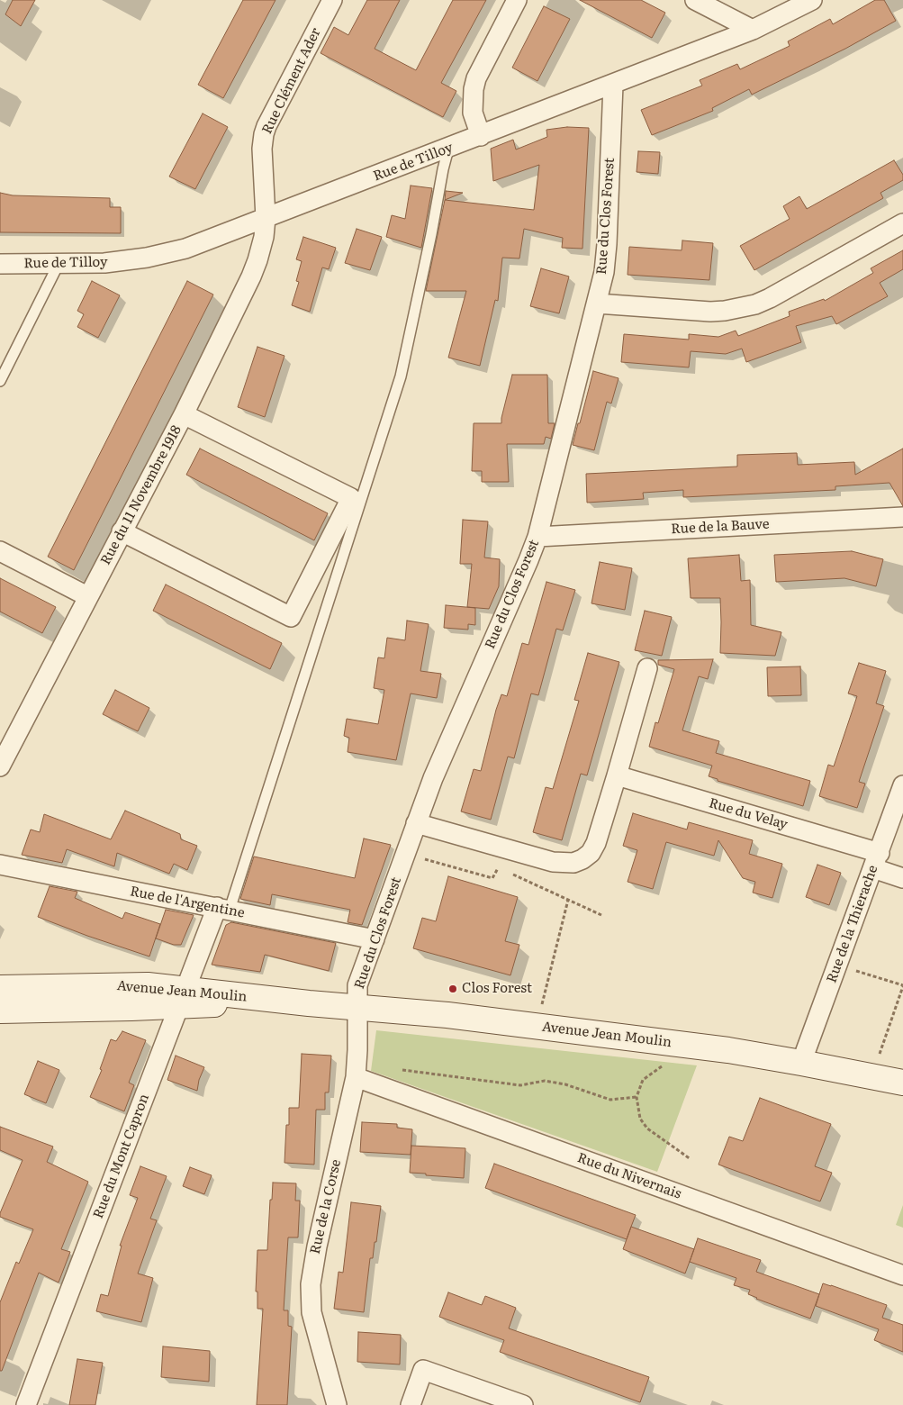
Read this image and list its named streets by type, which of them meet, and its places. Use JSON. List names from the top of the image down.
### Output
{
  "streets": {
    "street": [
      "Rue Clément Ader",
      "Rue de Tilloy",
      "Rue du Clos Forest",
      "Rue du 11 Novembre 1918",
      "Rue de la Bauve",
      "Rue du Velay",
      "Rue de l'Argentine",
      "Rue de la Thierache",
      "Avenue Jean Moulin",
      "Rue du Mont Capron",
      "Rue du Nivernais",
      "Rue de la Corse"
    ]
  },
  "crossings": [
    ["Rue Clément Ader", "Rue de Tilloy"],
    ["Rue Clément Ader", "Rue du 11 Novembre 1918"],
    ["Rue de Tilloy", "Rue du Clos Forest"],
    ["Rue de Tilloy", "Rue du 11 Novembre 1918"],
    ["Rue du Clos Forest", "Rue de la Bauve"],
    ["Rue du Clos Forest", "Rue de l'Argentine"],
    ["Rue du Clos Forest", "Avenue Jean Moulin"],
    ["Rue du Clos Forest", "Rue de la Corse"],
    ["Rue du Velay", "Rue de la Thierache"],
    ["Rue de l'Argentine", "Rue du Mont Capron"],
    ["Rue de la Thierache", "Avenue Jean Moulin"],
    ["Avenue Jean Moulin", "Rue du Mont Capron"],
    ["Avenue Jean Moulin", "Rue de la Corse"],
    ["Rue du Nivernais", "Rue de la Corse"]
  ],
  "places": ["Clos Forest"]
}
